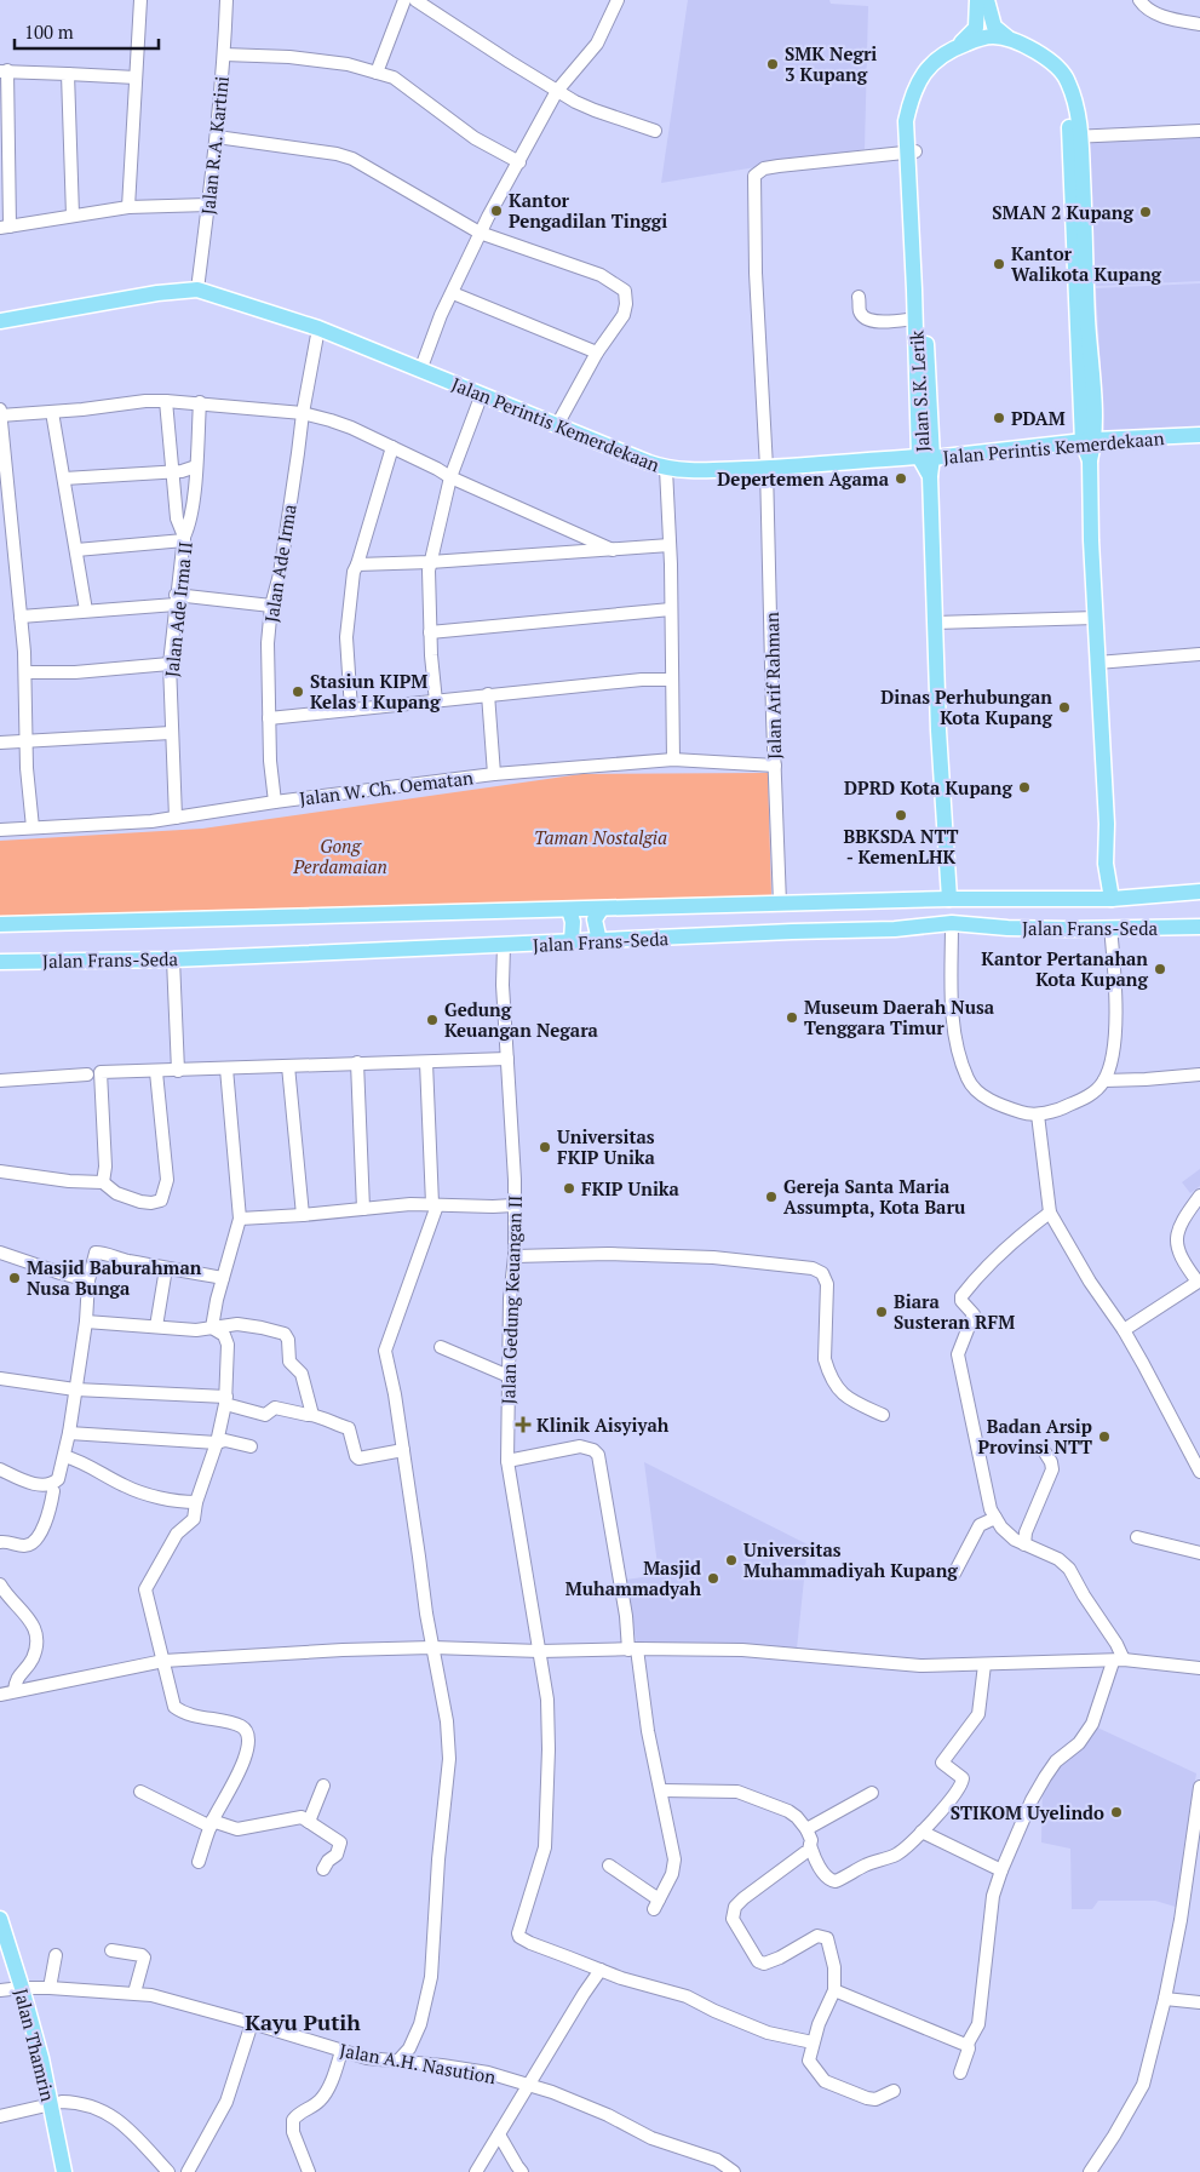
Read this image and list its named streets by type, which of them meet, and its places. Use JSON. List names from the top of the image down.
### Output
{
  "streets": {
    "main road": [
      "Jalan S.K. Lerik",
      "Jalan Perintis Kemerdekaan",
      "Jalan Frans-Seda",
      "Jalan Thamrin"
    ],
    "street": [
      "Jalan R.A. Kartini",
      "Jalan Ade Irma",
      "Jalan Ade Irma II",
      "Jalan Arif Rahman",
      "Jalan W. Ch. Oematan",
      "Jalan Gedung Keuangan II",
      "Jalan A.H. Nasution"
    ]
  },
  "crossings": [
    ["Jalan R.A. Kartini", "Jalan Perintis Kemerdekaan"],
    ["Jalan S.K. Lerik", "Jalan Perintis Kemerdekaan"],
    ["Jalan S.K. Lerik", "Jalan Arif Rahman"],
    ["Jalan S.K. Lerik", "Jalan Frans-Seda"],
    ["Jalan Perintis Kemerdekaan", "Jalan Ade Irma"],
    ["Jalan Perintis Kemerdekaan", "Jalan Arif Rahman"],
    ["Jalan Ade Irma", "Jalan W. Ch. Oematan"],
    ["Jalan Ade Irma II", "Jalan W. Ch. Oematan"],
    ["Jalan Arif Rahman", "Jalan W. Ch. Oematan"],
    ["Jalan Arif Rahman", "Jalan Frans-Seda"],
    ["Jalan Frans-Seda", "Jalan Gedung Keuangan II"],
    ["Jalan Thamrin", "Jalan A.H. Nasution"]
  ],
  "districts": ["Kayu Putih"],
  "parks": ["Taman Nostalgia", "Gong Perdamaian"],
  "places": {
    "other": [
      "SMK Negri 3 Kupang",
      "Kantor Pengadilan Tinggi",
      "SMAN 2 Kupang",
      "Kantor Walikota Kupang",
      "PDAM",
      "Depertemen Agama",
      "Stasiun KIPM Kelas I Kupang",
      "Dinas Perhubungan Kota Kupang",
      "DPRD Kota Kupang",
      "BBKSDA NTT - KemenLHK",
      "Kantor Pertanahan Kota Kupang",
      "Museum Daerah Nusa Tenggara Timur",
      "Gedung Keuangan Negara",
      "Universitas FKIP Unika",
      "FKIP Unika",
      "Gereja Santa Maria Assumpta, Kota Baru",
      "Masjid Baburahman Nusa Bunga",
      "Biara Susteran RFM",
      "Badan Arsip Provinsi NTT",
      "Universitas Muhammadiyah Kupang",
      "Masjid Muhammadyah",
      "STIKOM Uyelindo"
    ],
    "health": ["Klinik Aisyiyah"]
  },
  "scale_bar": "100 m"
}
